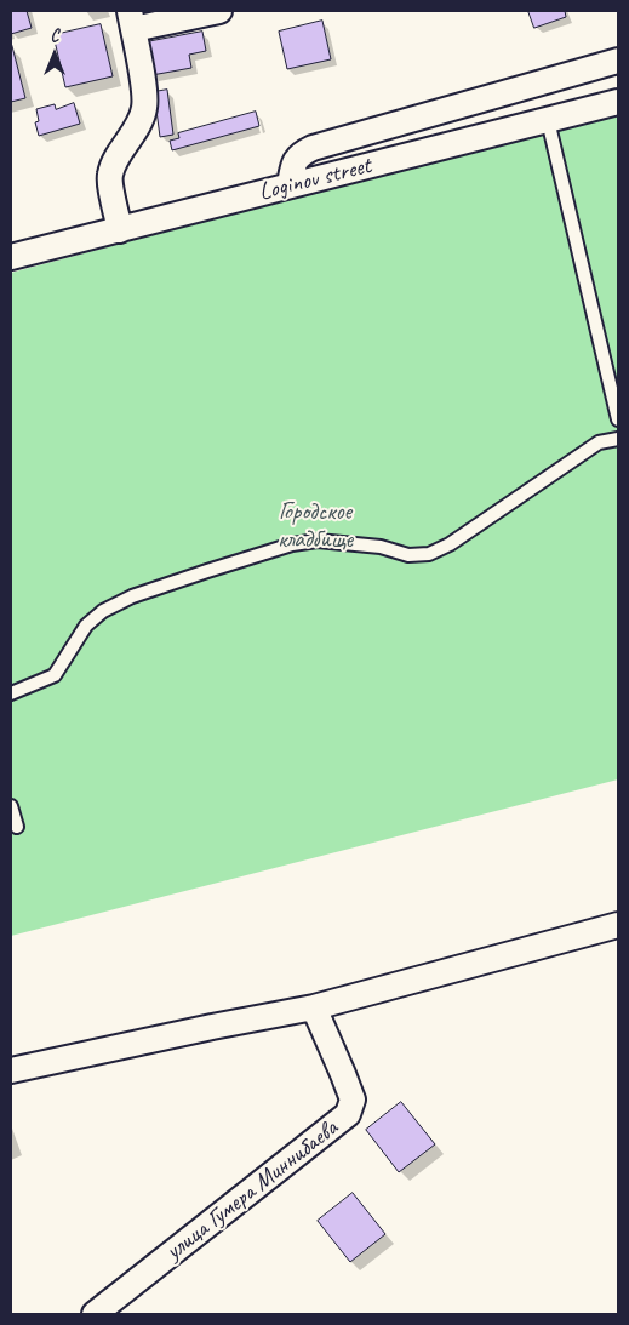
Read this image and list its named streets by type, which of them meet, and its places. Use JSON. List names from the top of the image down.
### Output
{
  "streets": {
    "street": ["Loginov street", "улица Гумера Миннибаева"]
  },
  "parks": ["Городское кладбище"],
  "north": "top"
}
